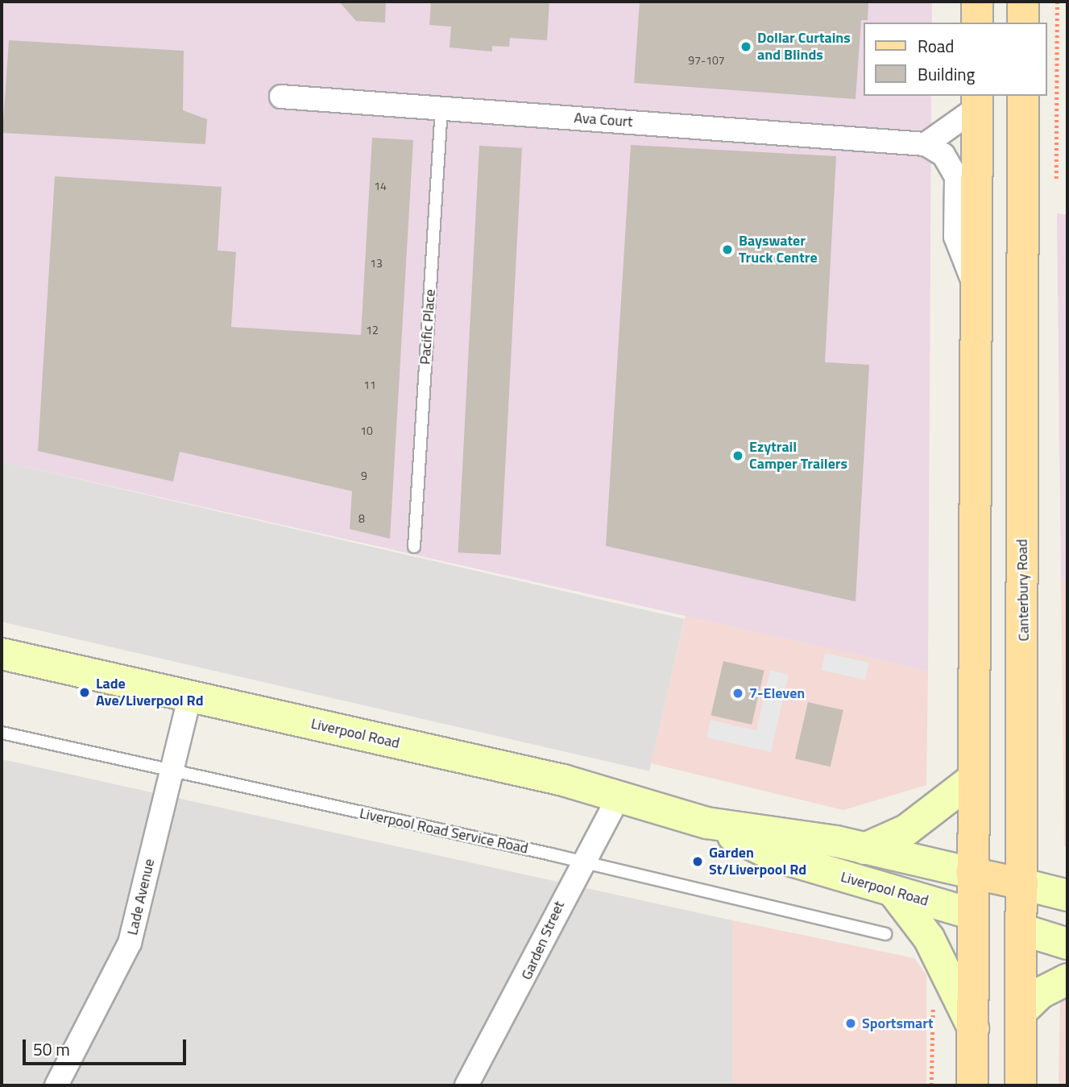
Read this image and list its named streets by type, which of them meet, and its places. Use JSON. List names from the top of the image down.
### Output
{
  "streets": {
    "main road": ["Canterbury Road", "Liverpool Road"],
    "street": ["Ava Court", "Lade Avenue", "Garden Street"],
    "lane": ["Pacific Place", "Liverpool Road Service Road"]
  },
  "crossings": [
    ["Ava Court", "Pacific Place"],
    ["Canterbury Road", "Liverpool Road"],
    ["Liverpool Road", "Lade Avenue"],
    ["Liverpool Road", "Garden Street"],
    ["Liverpool Road Service Road", "Lade Avenue"],
    ["Liverpool Road Service Road", "Garden Street"]
  ],
  "places": [
    "Dollar Curtains and Blinds",
    "Bayswater Truck Centre",
    "Ezytrail Camper Trailers",
    "Lade Ave/Liverpool Rd",
    "7-Eleven",
    "Garden St/Liverpool Rd",
    "Sportsmart"
  ],
  "house_numbers": [
    "97-107",
    "14",
    "13",
    "12",
    "11",
    "10",
    "9",
    "8"
  ],
  "legend": ["Road", "Building"],
  "scale_bar": "50 m"
}
